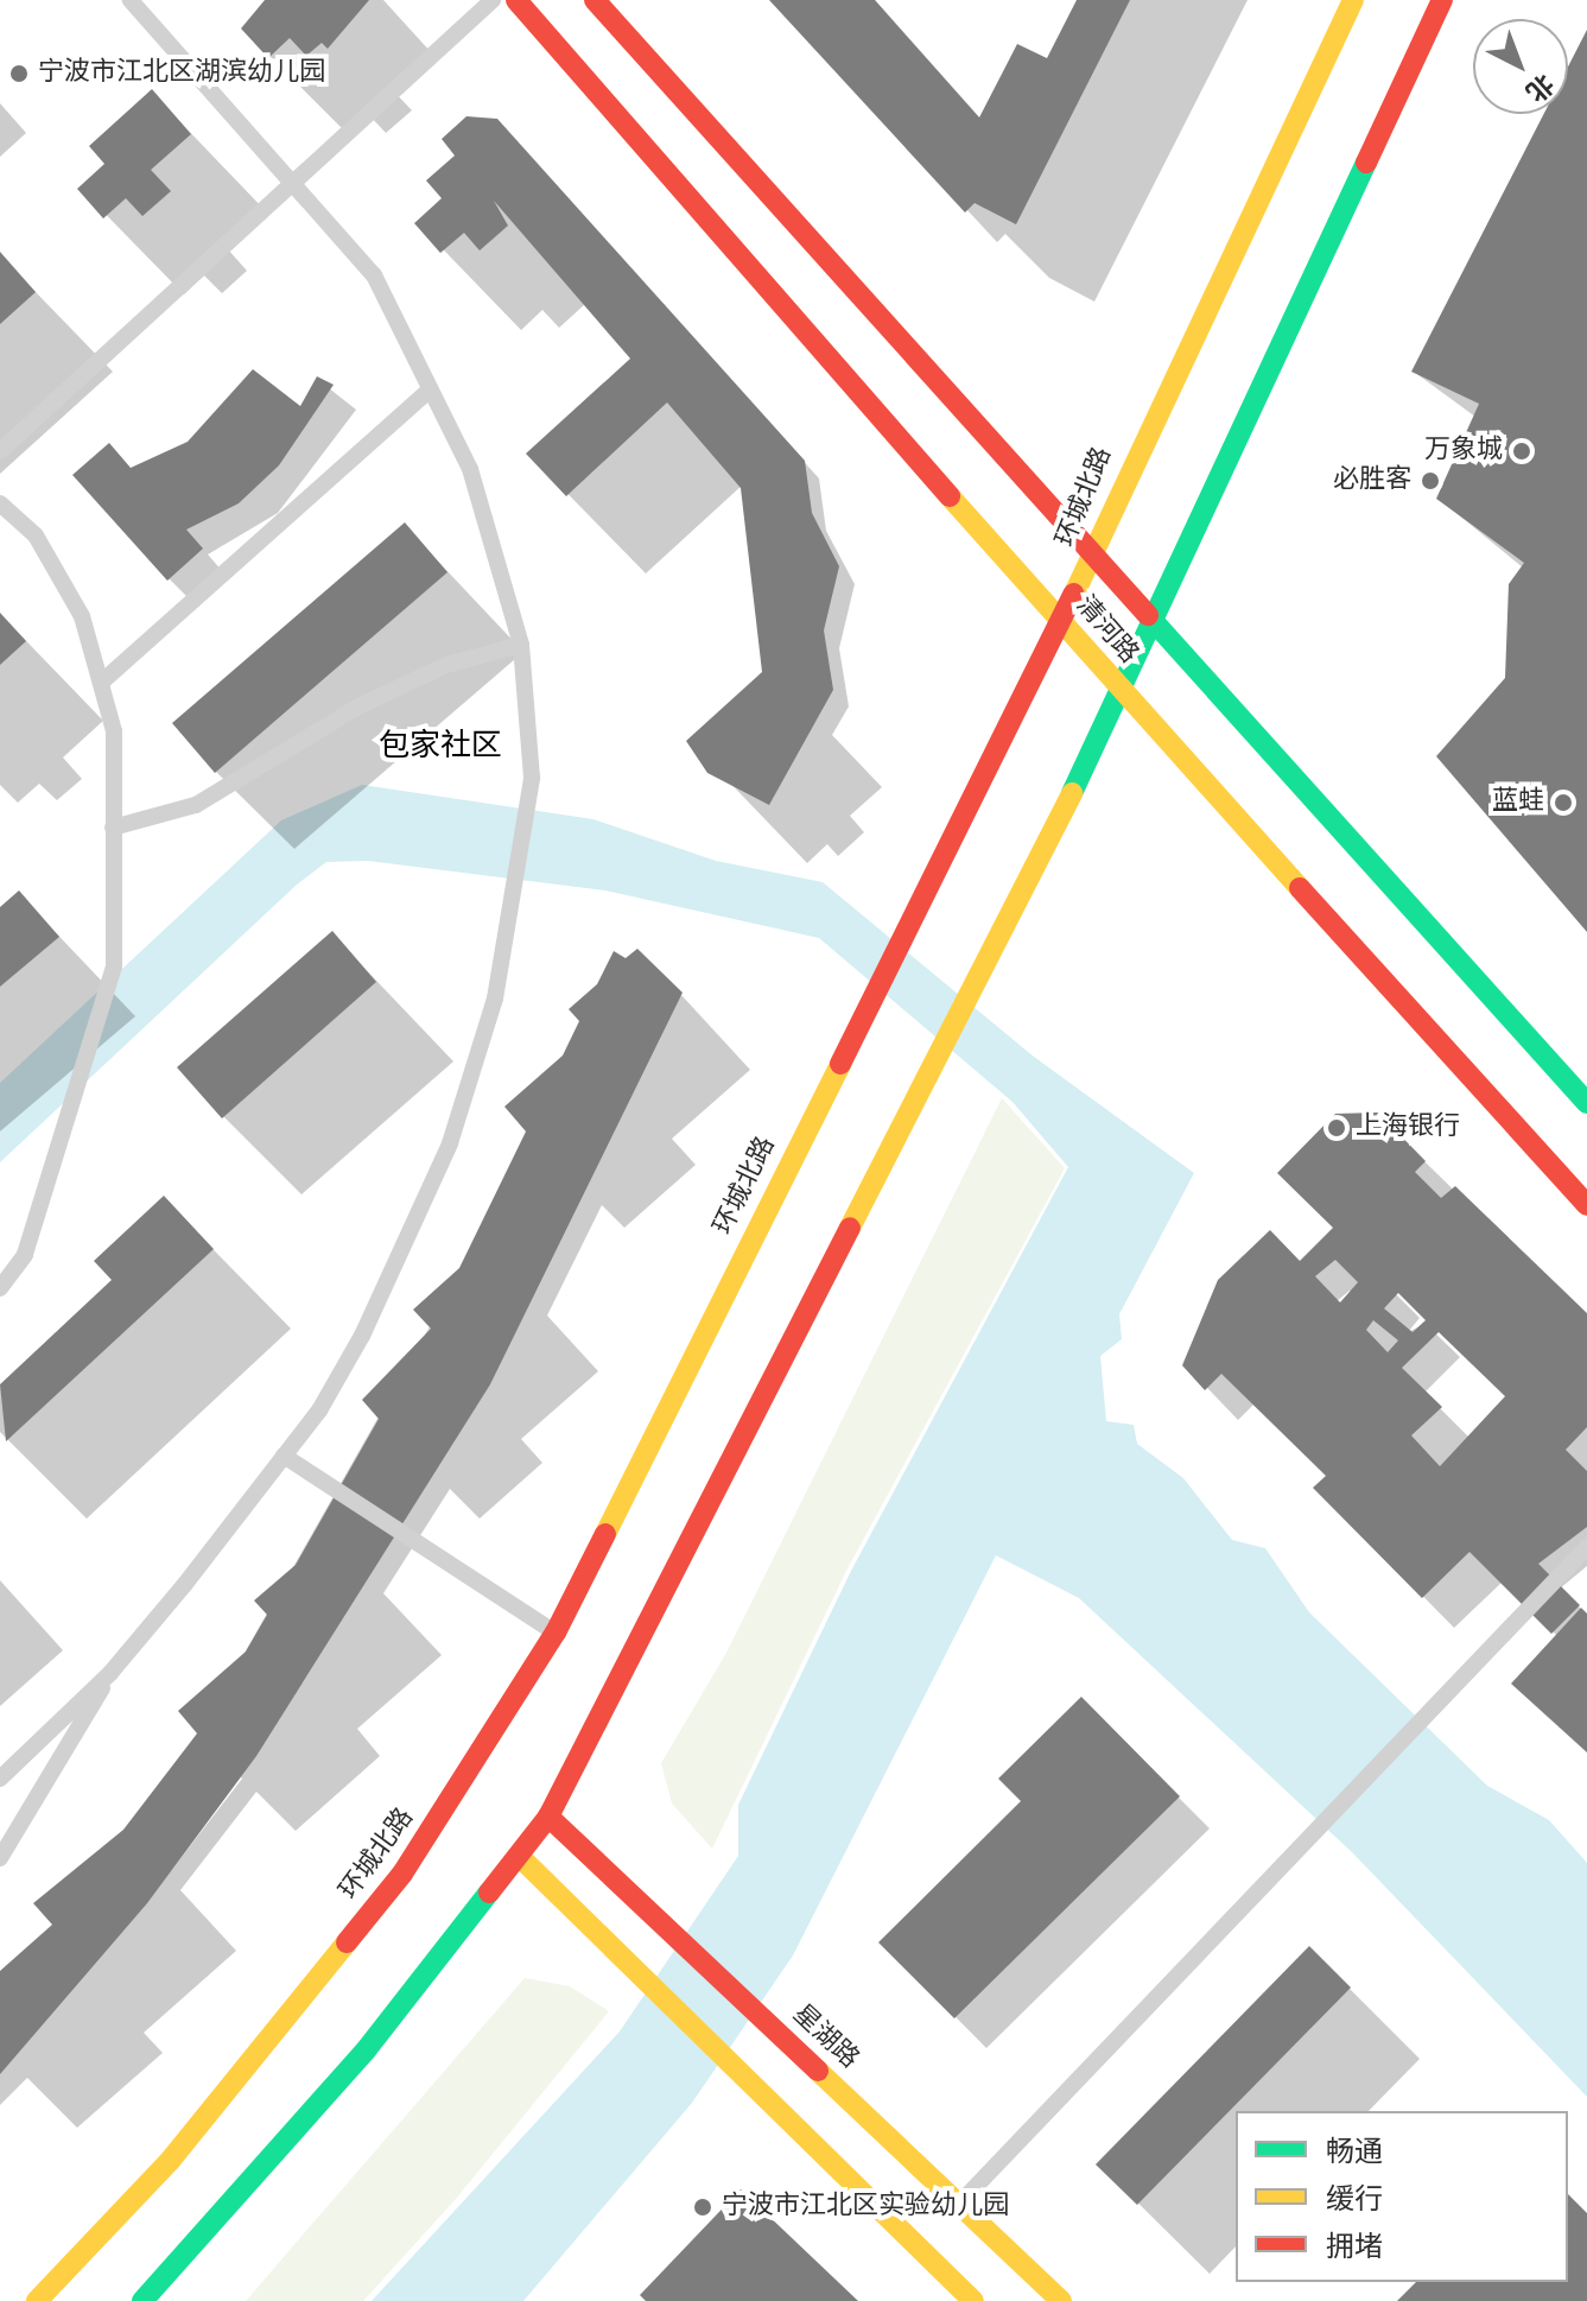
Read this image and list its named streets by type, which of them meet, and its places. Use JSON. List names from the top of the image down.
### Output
{
  "streets": {
    "main road": ["环城北路", "清河路", "星湖路"]
  },
  "crossings": [
    ["环城北路", "清河路"]
  ],
  "districts": ["包家社区"],
  "places": [
    "宁波市江北区湖滨幼儿园",
    "万象城",
    "必胜客",
    "蓝蛙",
    "上海银行",
    "宁波市江北区实验幼儿园"
  ],
  "legend": ["畅通", "缓行", "拥堵"],
  "north": "bottom right"
}
